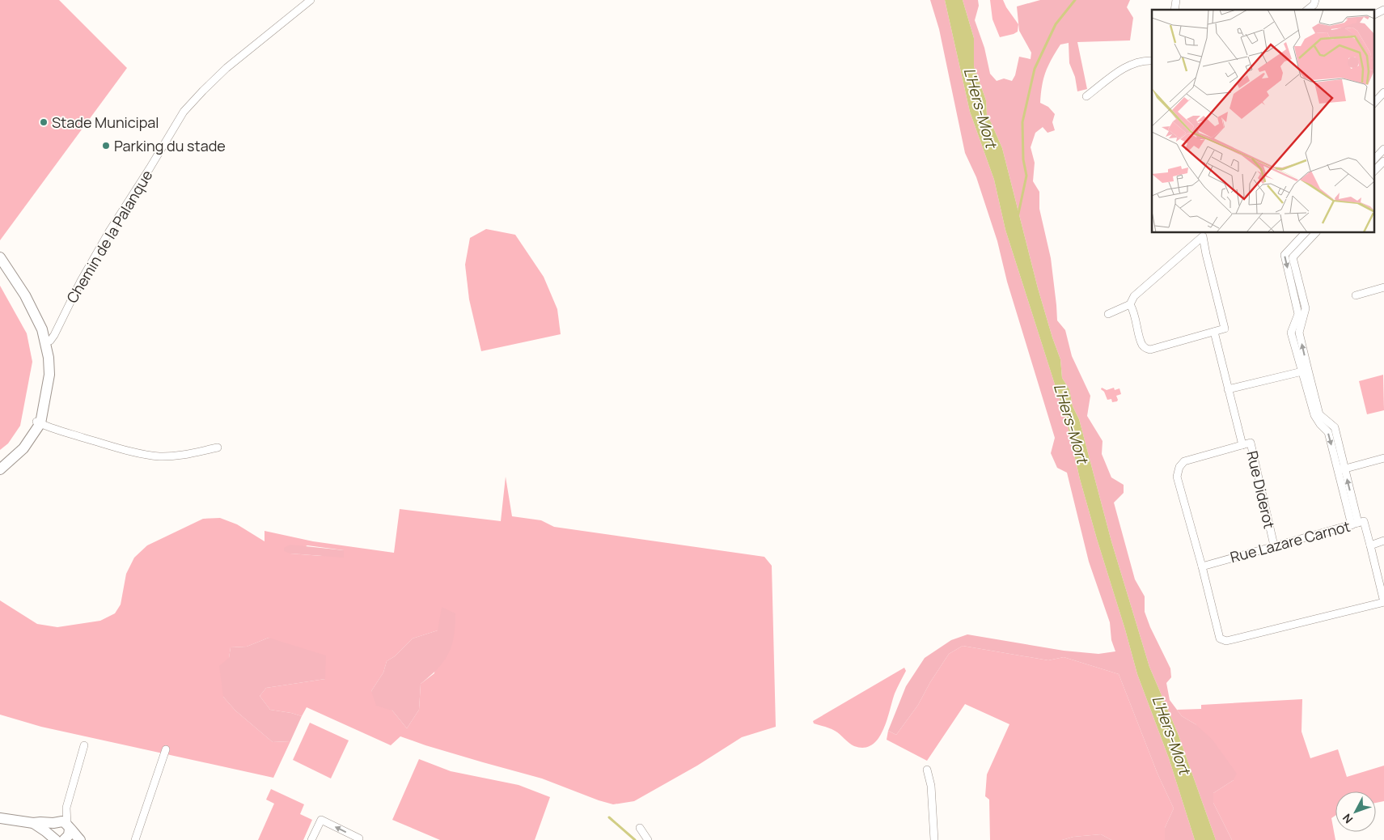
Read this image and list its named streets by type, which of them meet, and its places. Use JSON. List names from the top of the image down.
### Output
{
  "streets": {
    "street": ["Chemin de la Palanque", "Rue Diderot", "Rue Lazare Carnot"]
  },
  "crossings": [
    ["Rue Diderot", "Rue Lazare Carnot"]
  ],
  "water": ["L'Hers-Mort"],
  "places": ["Stade Municipal", "Parking du stade"],
  "north": "bottom left"
}
